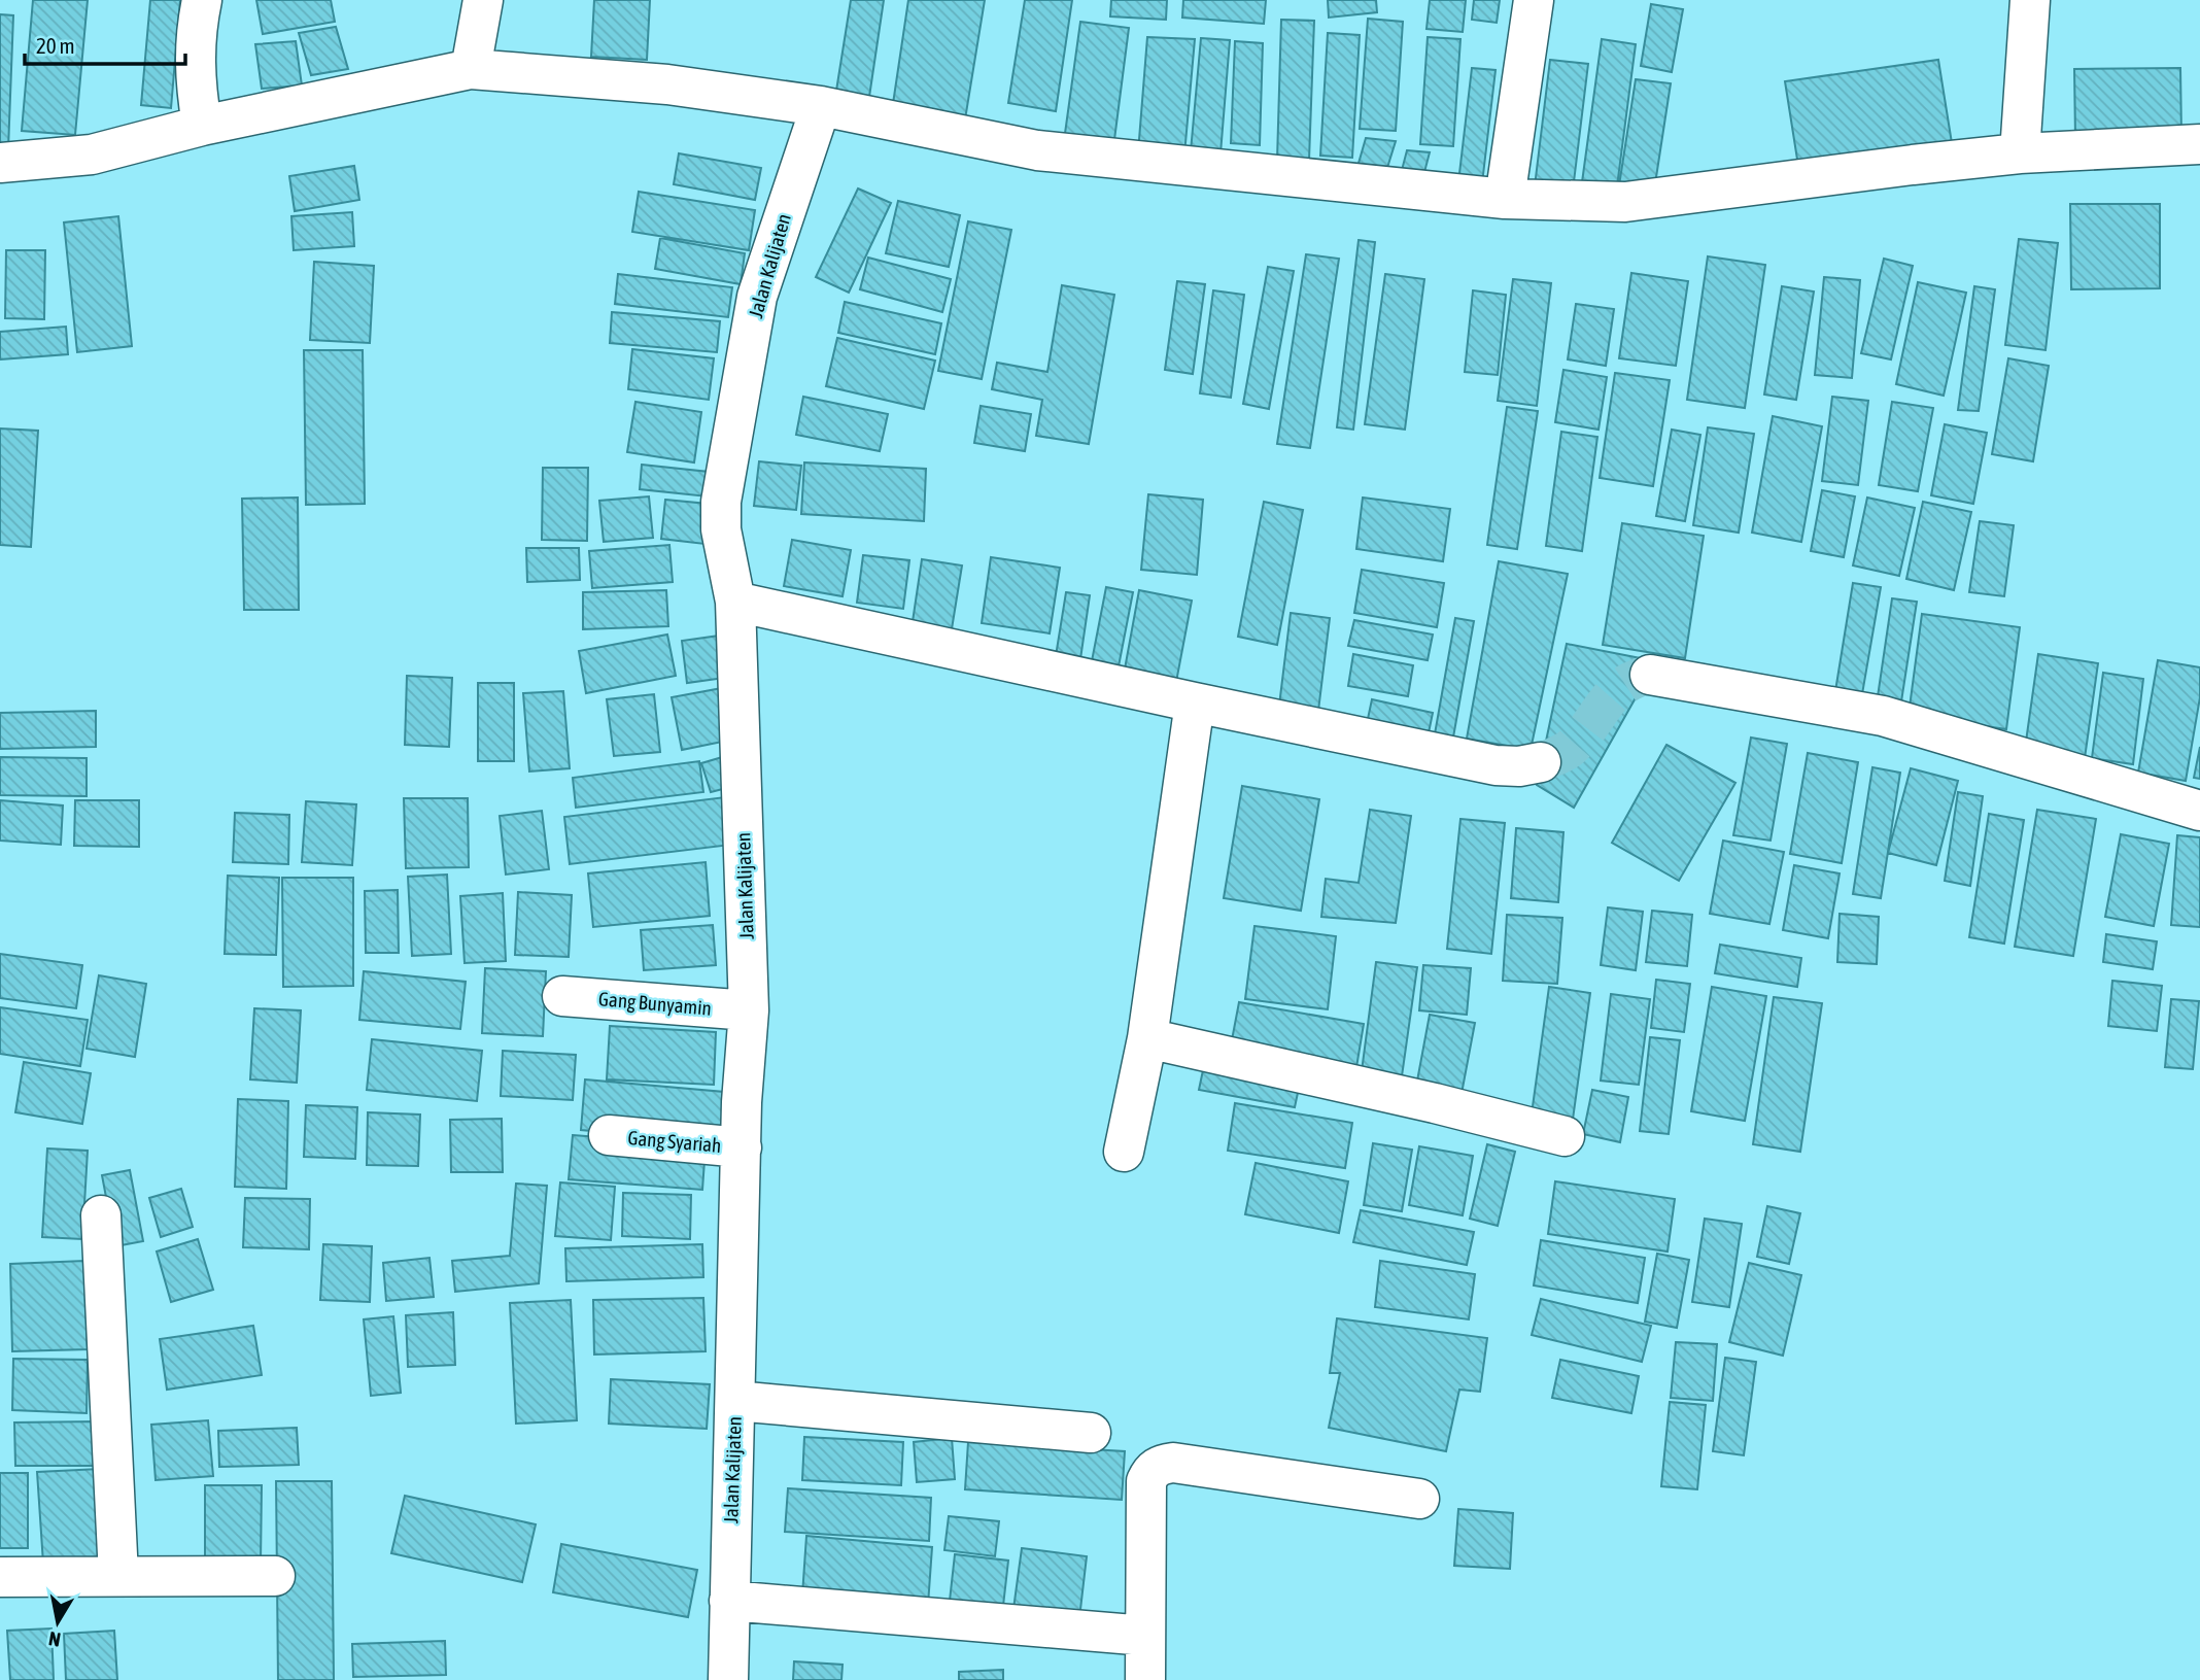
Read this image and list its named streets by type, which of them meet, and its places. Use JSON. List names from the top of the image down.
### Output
{
  "streets": {
    "street": ["Jalan Kalijaten", "Gang Bunyamin", "Gang Syariah"]
  },
  "crossings": [
    ["Jalan Kalijaten", "Gang Bunyamin"],
    ["Jalan Kalijaten", "Gang Syariah"]
  ],
  "scale_bar": "20 m",
  "north": "bottom"
}
